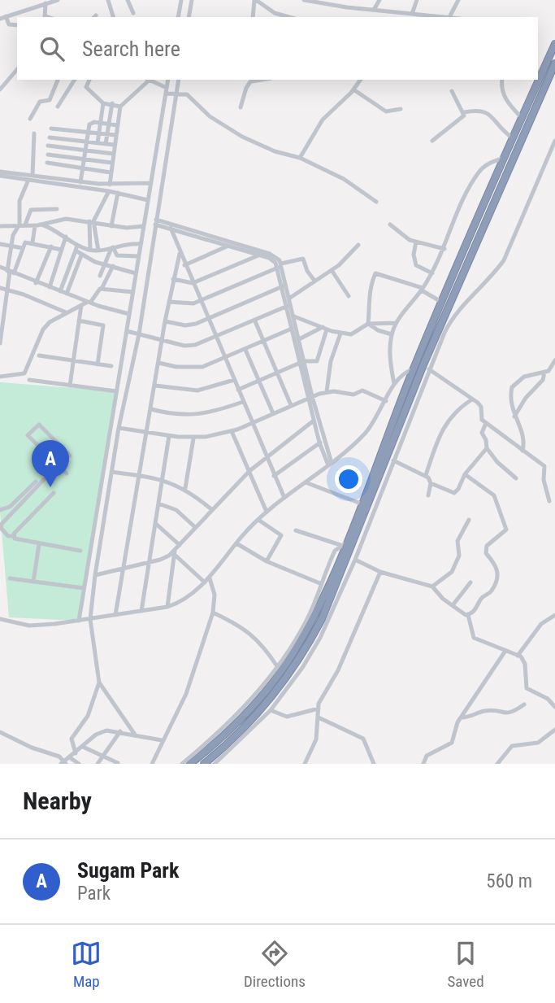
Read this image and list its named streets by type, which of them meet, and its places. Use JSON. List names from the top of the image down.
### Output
{
  "page": {
    "search": "Search here",
    "pins": "A",
    "heading": "Nearby",
    "list": [
      {
        "mark": "A",
        "name": "Sugam Park",
        "note": "Park",
        "value": "560 m"
      }
    ],
    "nav": ["Map", "Directions", "Saved"]
  }
}
